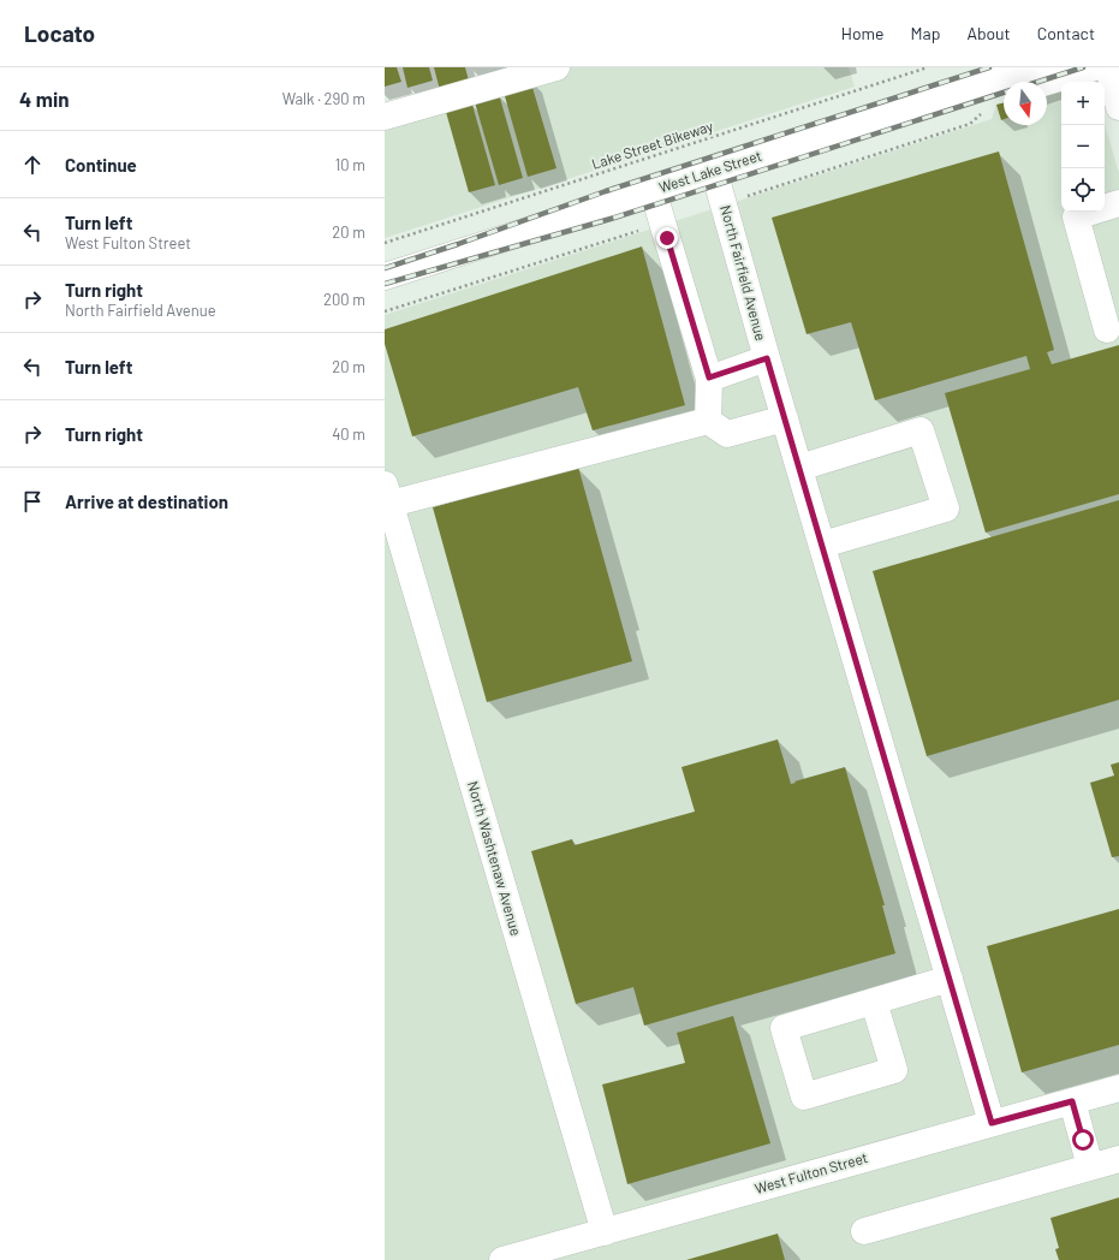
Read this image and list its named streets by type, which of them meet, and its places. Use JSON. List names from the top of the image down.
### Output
{
  "streets": {
    "street": [
      "West Lake Street",
      "North Fairfield Avenue",
      "North Washtenaw Avenue",
      "West Fulton Street"
    ],
    "path": ["Lake Street Bikeway"]
  },
  "crossings": [
    ["West Lake Street", "North Fairfield Avenue"],
    ["North Fairfield Avenue", "West Fulton Street"],
    ["North Washtenaw Avenue", "West Fulton Street"]
  ],
  "north": "bottom",
  "page": {
    "header": "Locato",
    "nav": [
      "Home",
      "Map",
      "About",
      "Contact"
    ],
    "heading": ["4 min", "Walk · 290 m"],
    "map_buttons": ["+", "−"],
    "list": [
      ["Continue", "10 m"],
      ["Turn left", "West Fulton Street", "20 m"],
      ["Turn right", "North Fairfield Avenue", "200 m"],
      ["Turn left", "20 m"],
      ["Turn right", "40 m"],
      "Arrive at destination"
    ]
  }
}
